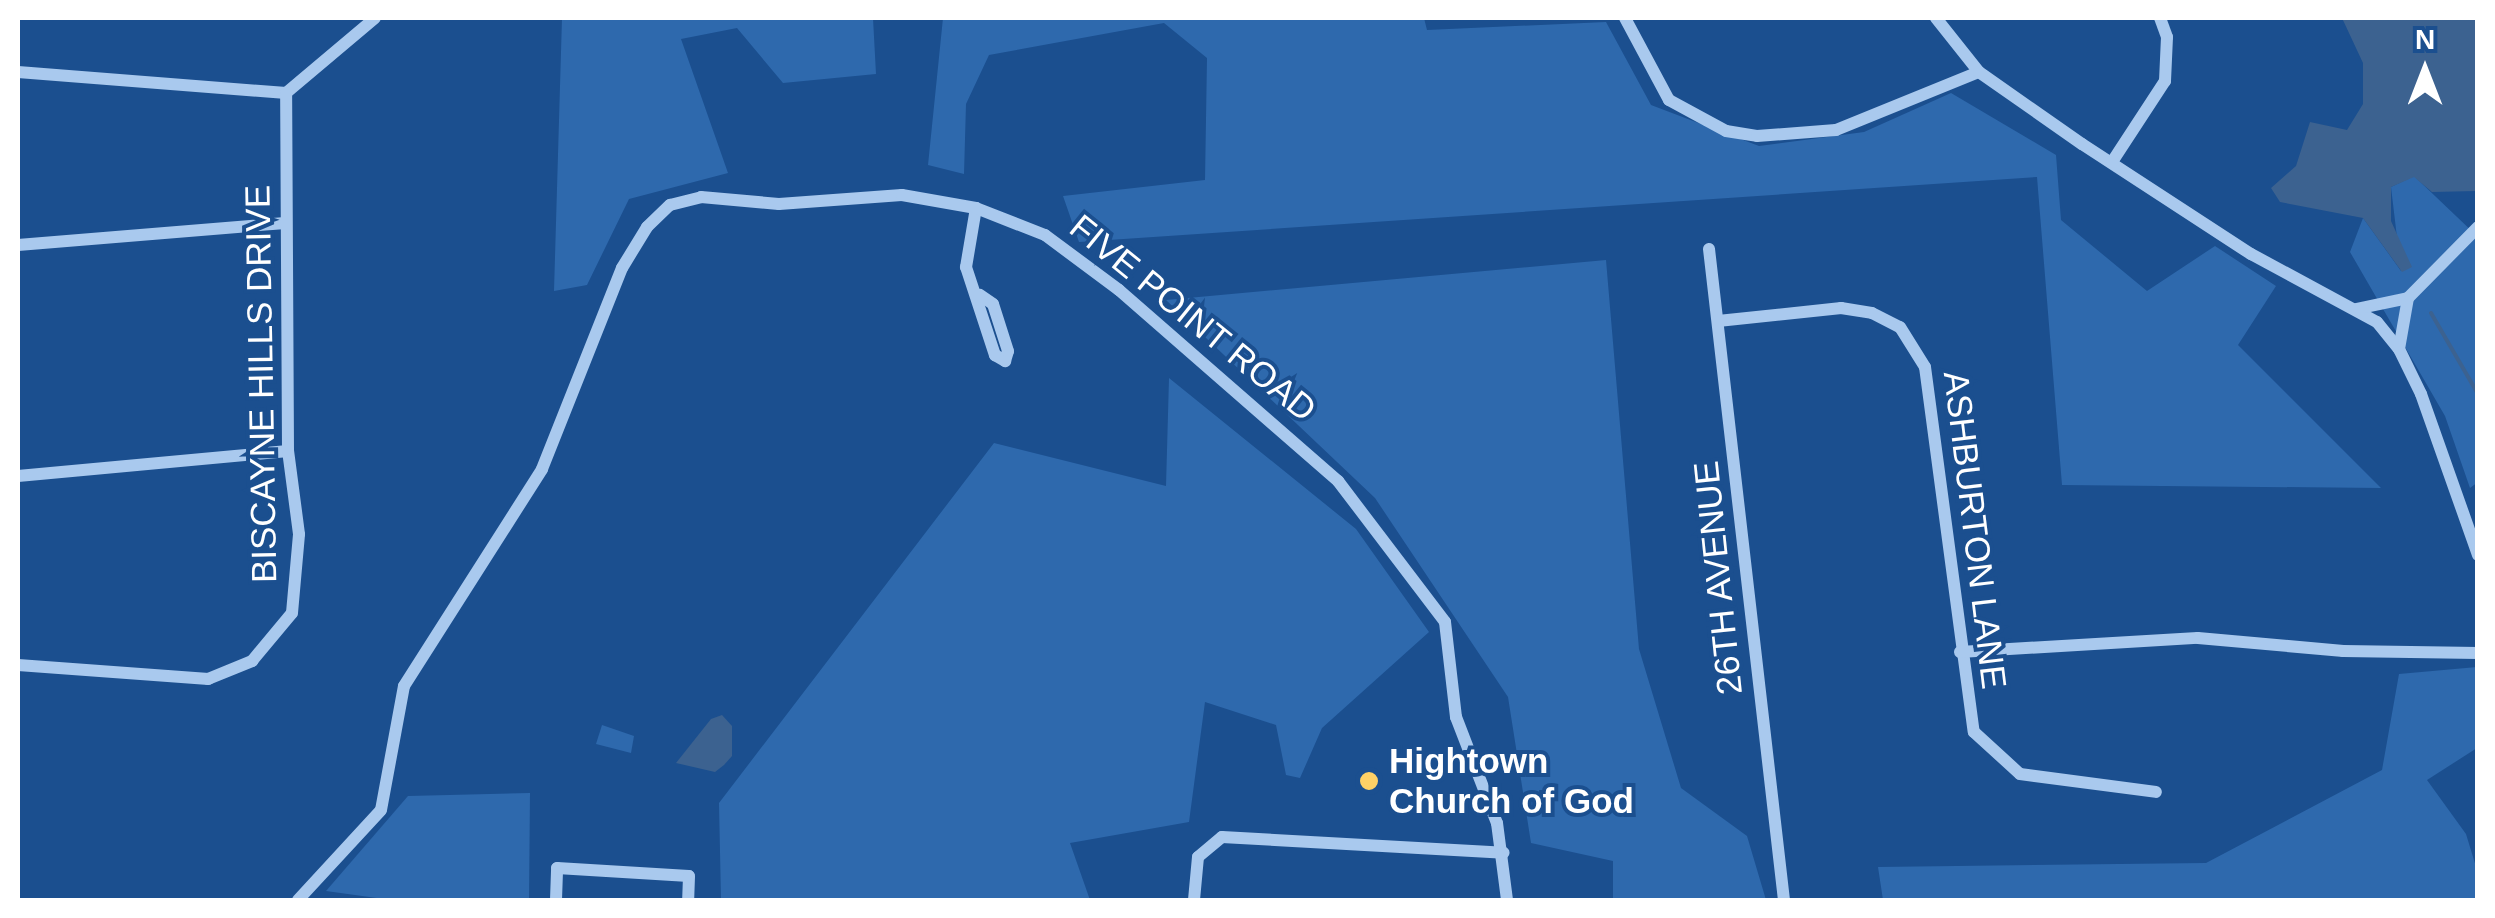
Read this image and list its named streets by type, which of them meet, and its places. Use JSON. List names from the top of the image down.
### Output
{
  "streets": {
    "street": [
      "FIVE POINT ROAD",
      "BISCAYNE HILLS DRIVE",
      "ASHBURTON LANE",
      "26TH AVENUE"
    ]
  },
  "crossings": [
    ["ASHBURTON LANE", "26TH AVENUE"]
  ],
  "places": ["Hightown Church of God"],
  "north": "top"
}
